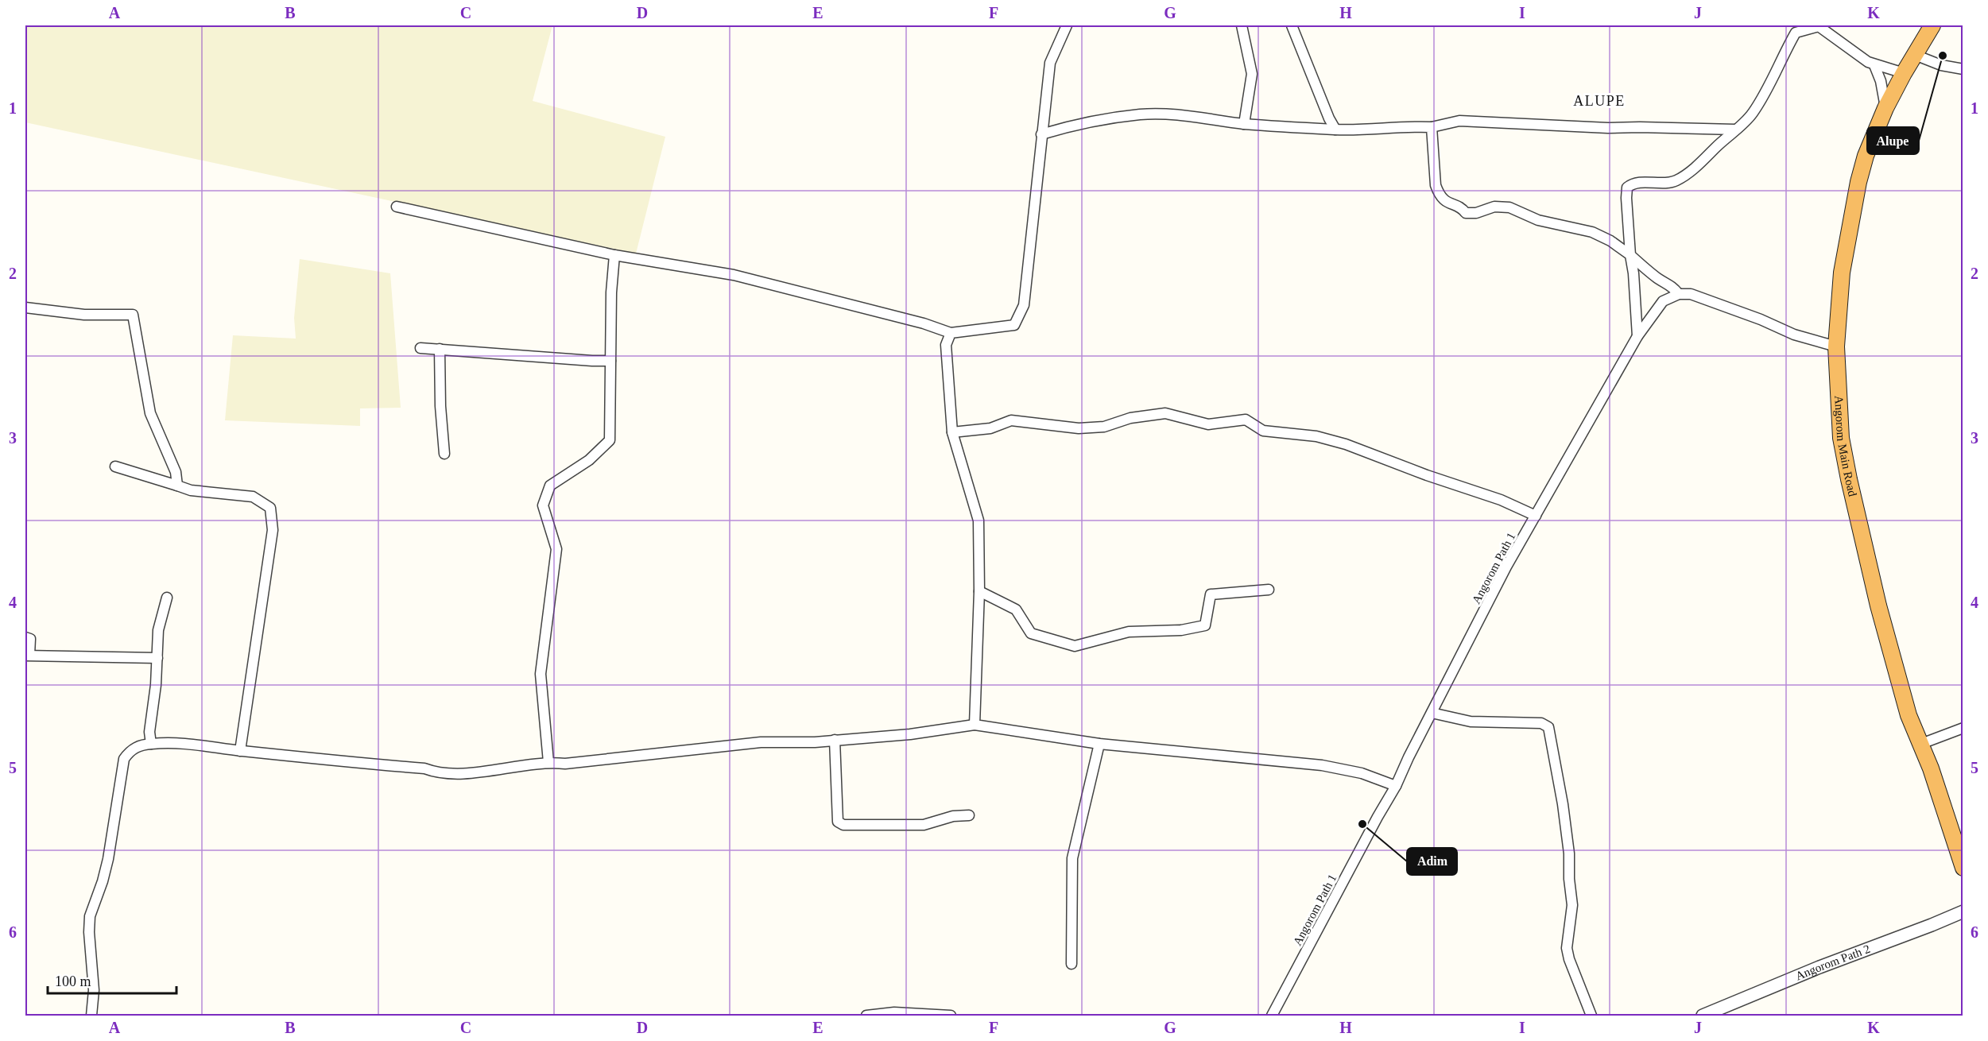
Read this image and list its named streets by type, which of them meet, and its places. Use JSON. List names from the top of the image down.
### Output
{
  "streets": {
    "highway": ["Angorom Main Road"],
    "street": ["Angorom Path 1", "Angorom Path 2"]
  },
  "districts": ["ALUPE"],
  "places": ["Alupe", "Adim"],
  "scale_bar": "100 m",
  "grid": {
    "columns": [
      "A",
      "B",
      "C",
      "D",
      "E",
      "F",
      "G",
      "H",
      "I",
      "J",
      "K"
    ],
    "rows": [
      "1",
      "2",
      "3",
      "4",
      "5",
      "6"
    ]
  }
}
